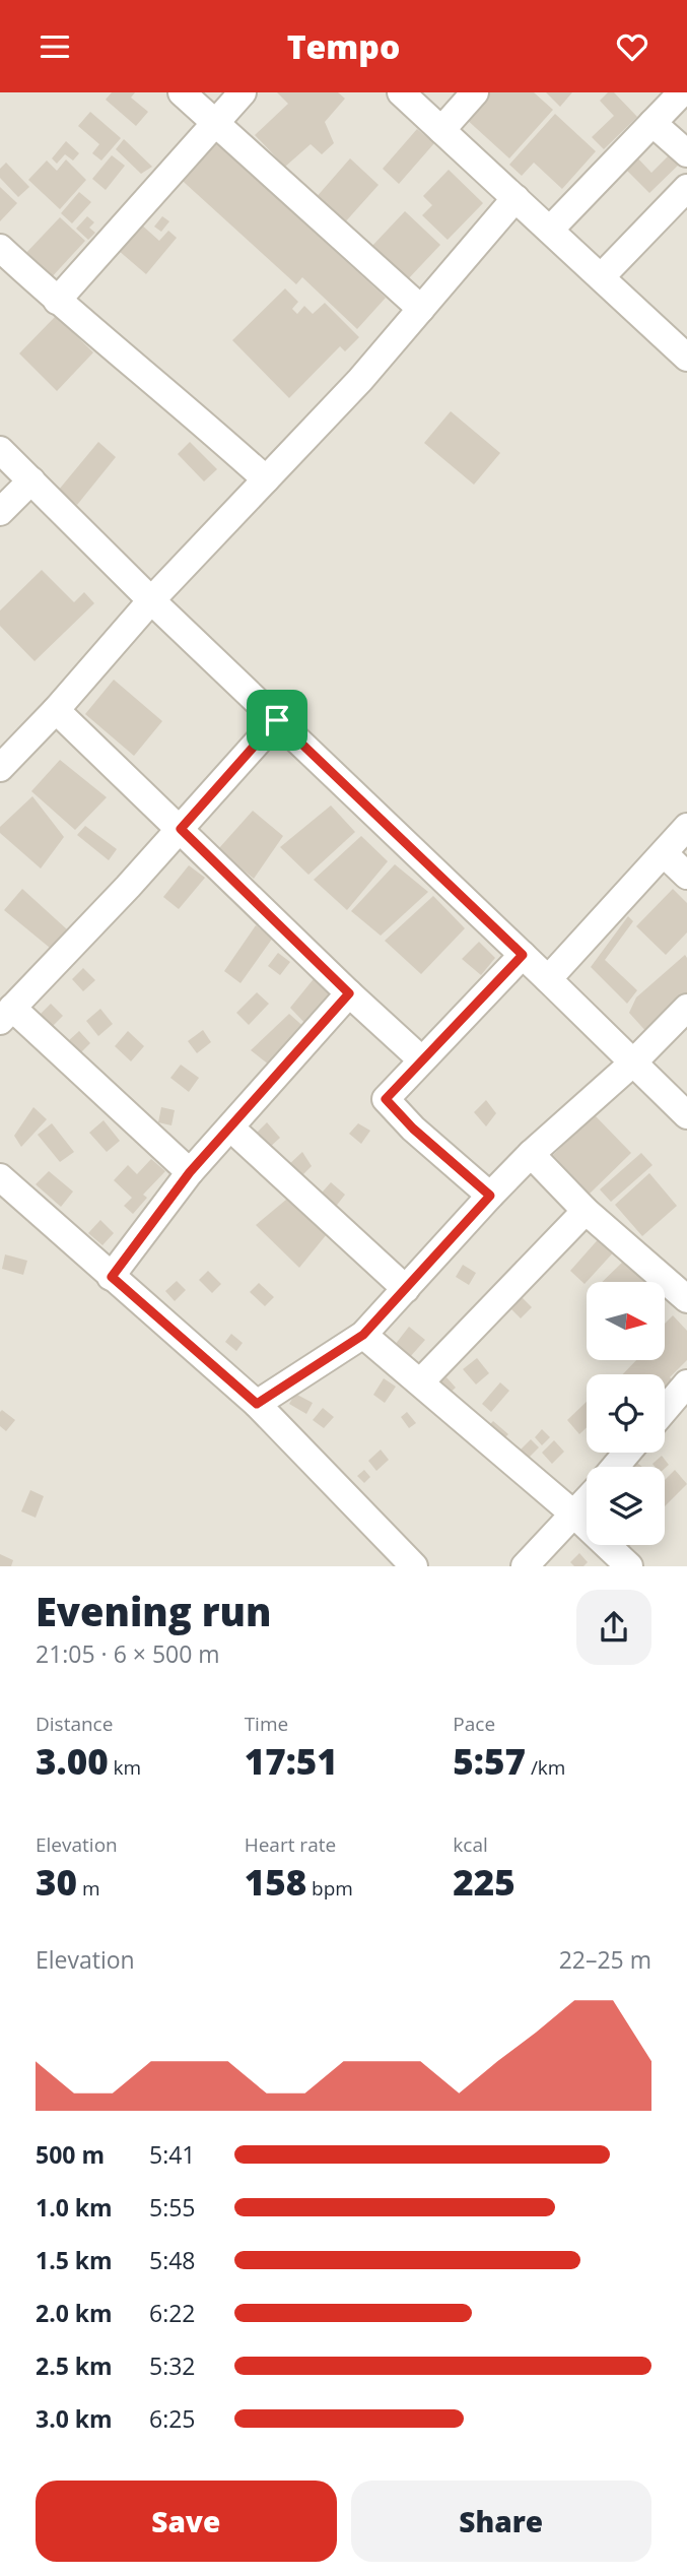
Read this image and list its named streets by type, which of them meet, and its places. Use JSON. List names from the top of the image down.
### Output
{
  "north": "right",
  "page": {
    "header": "Tempo",
    "heading": ["Evening run", "21:05 · 6 × 500 m"],
    "stats": [
      ["Distance", "3.00 km"],
      ["Time", "17:51"],
      ["Pace", "5:57 /km"],
      ["Elevation", "30 m"],
      ["Heart rate", "158 bpm"],
      ["kcal", "225"]
    ],
    "chart": ["Elevation", "22–25 m"],
    "list": [
      {
        "name": "500 m",
        "note": "5:41"
      },
      {
        "name": "1.0 km",
        "note": "5:55"
      },
      {
        "name": "1.5 km",
        "note": "5:48"
      },
      {
        "name": "2.0 km",
        "note": "6:22"
      },
      {
        "name": "2.5 km",
        "note": "5:32"
      },
      {
        "name": "3.0 km",
        "note": "6:25"
      }
    ],
    "buttons": ["Save", "Share"]
  }
}
